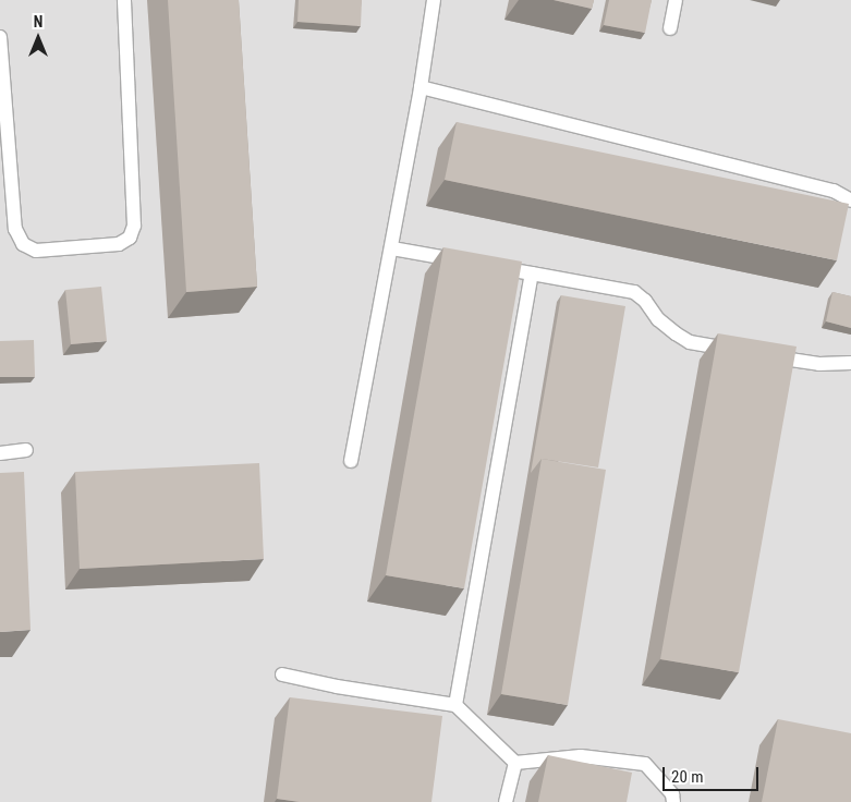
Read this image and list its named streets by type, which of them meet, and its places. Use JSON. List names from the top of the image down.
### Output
{
  "scale_bar": "20 m",
  "north": "top"
}
